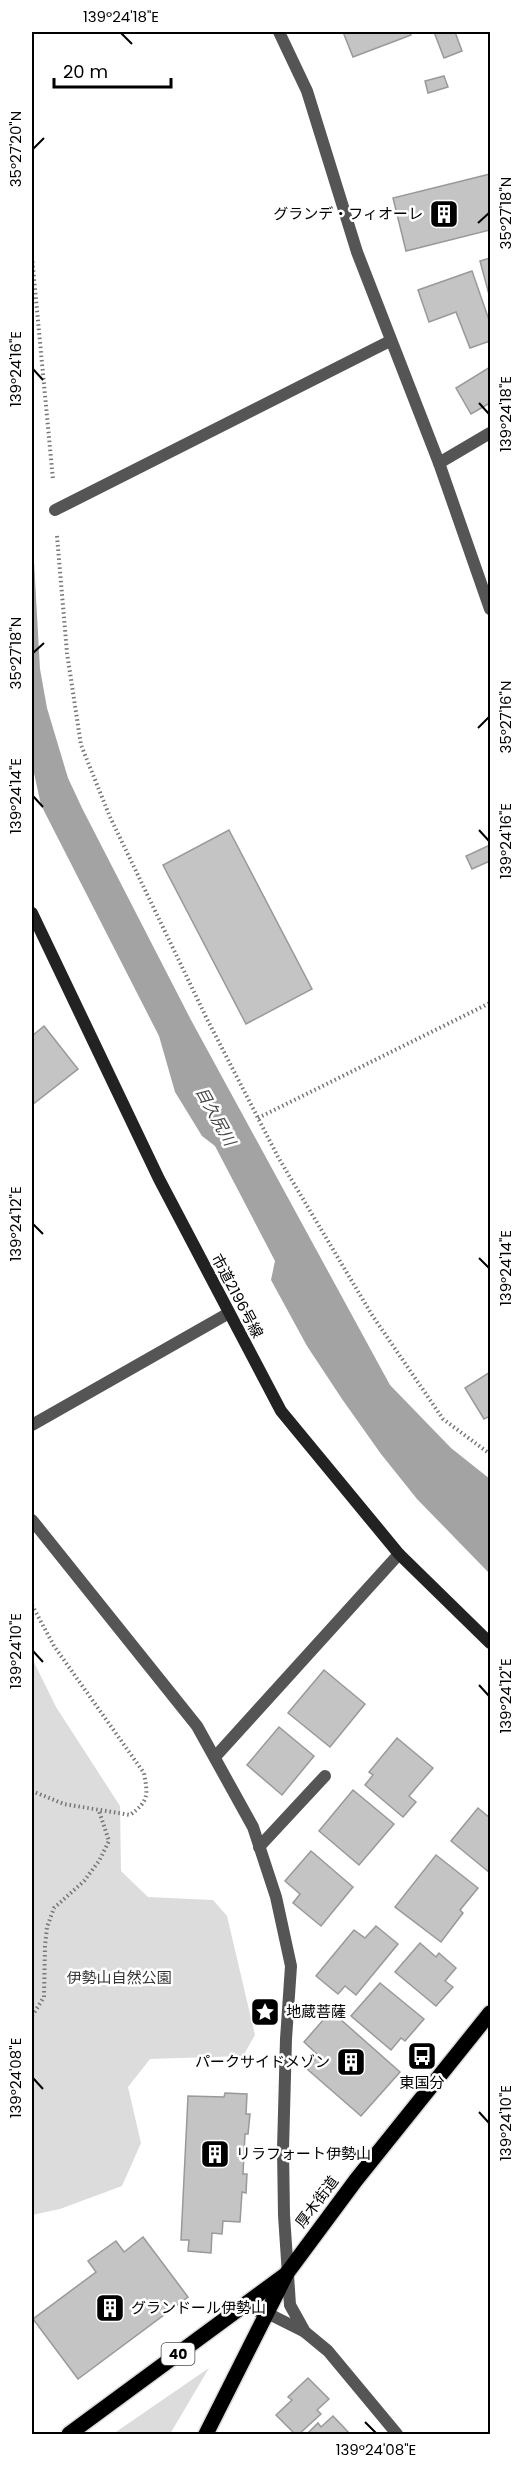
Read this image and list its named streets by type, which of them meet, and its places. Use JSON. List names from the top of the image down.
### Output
{
  "streets": {
    "main road": ["厚木街道", "40"],
    "street": ["市道2196号線"]
  },
  "crossings": [
    ["厚木街道", "40"]
  ],
  "water": ["目久尻川"],
  "parks": ["伊勢山自然公園"],
  "places": {
    "building": [
      "グランデ・フィオーレ",
      "パークサイドメゾン",
      "リラフォート伊勢山",
      "グランドール伊勢山"
    ],
    "place": ["地蔵菩薩"],
    "bus stop": ["東国分"]
  },
  "scale_bar": "20 m",
  "coordinates": [
    "139°24'18\"E",
    "35°27'20\"N",
    "35°27'18\"N",
    "139°24'16\"E",
    "35°27'16\"N",
    "139°24'14\"E",
    "139°24'12\"E",
    "139°24'10\"E",
    "139°24'08\"E"
  ]
}
